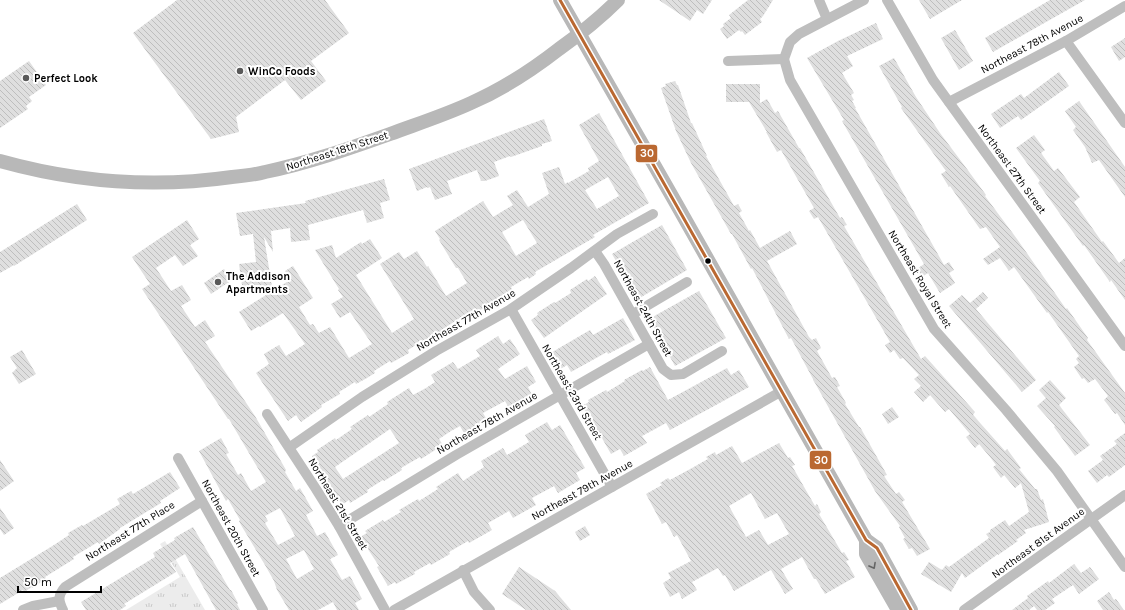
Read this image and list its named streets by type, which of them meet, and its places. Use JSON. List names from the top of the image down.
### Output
{
  "streets": {
    "main road": ["Northeast 18th Street"],
    "street": [
      "Northeast 78th Avenue",
      "Northeast 27th Street",
      "Northeast Royal Street",
      "Northeast 24th Street",
      "Northeast 77th Avenue",
      "Northeast 23rd Street",
      "Northeast 79th Avenue",
      "Northeast 21st Street",
      "Northeast 20th Street",
      "Northeast 77th Place",
      "Northeast 81st Avenue"
    ]
  },
  "crossings": [
    ["Northeast 78th Avenue", "Northeast 27th Street"],
    ["Northeast 78th Avenue", "Northeast 24th Street"],
    ["Northeast 78th Avenue", "Northeast 23rd Street"],
    ["Northeast 78th Avenue", "Northeast 21st Street"],
    ["Northeast Royal Street", "Northeast 81st Avenue"],
    ["Northeast 24th Street", "Northeast 77th Avenue"],
    ["Northeast 77th Avenue", "Northeast 23rd Street"],
    ["Northeast 77th Avenue", "Northeast 21st Street"],
    ["Northeast 23rd Street", "Northeast 79th Avenue"],
    ["Northeast 20th Street", "Northeast 77th Place"]
  ],
  "places": ["WinCo Foods", "Perfect Look", "The Addison Apartments"],
  "lines": ["transit line 30"],
  "scale_bar": "50 m"
}
